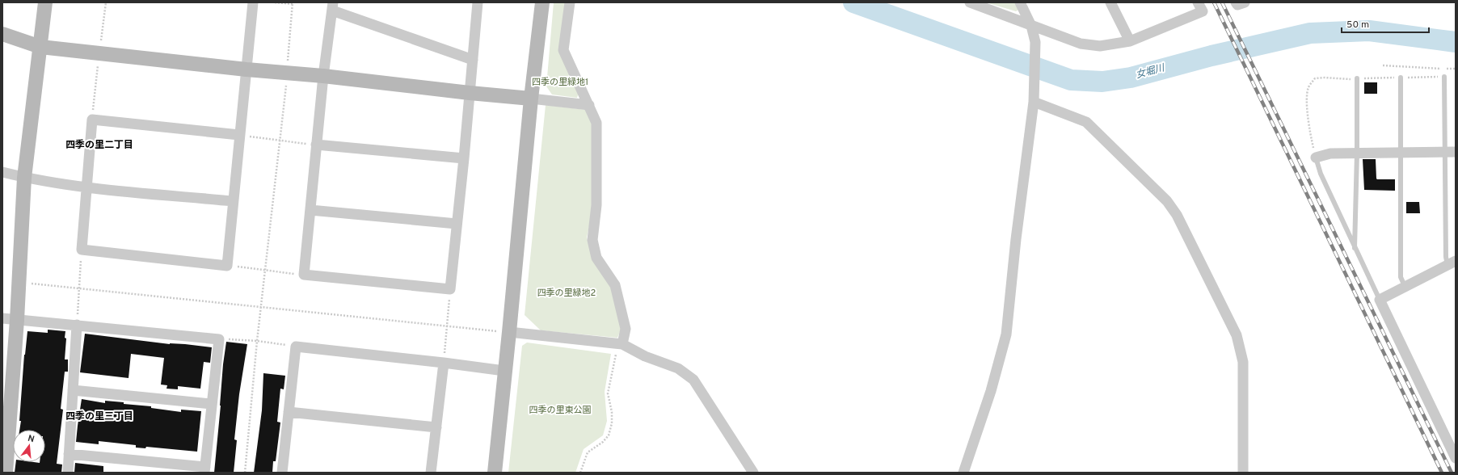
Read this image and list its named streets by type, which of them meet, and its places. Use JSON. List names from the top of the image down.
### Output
{
  "districts": ["四季の里二丁目", "四季の里三丁目"],
  "water": ["女堀川"],
  "parks": ["四季の里緑地1", "四季の里緑地2", "四季の里東公園"],
  "scale_bar": "50 m",
  "north": "top"
}
